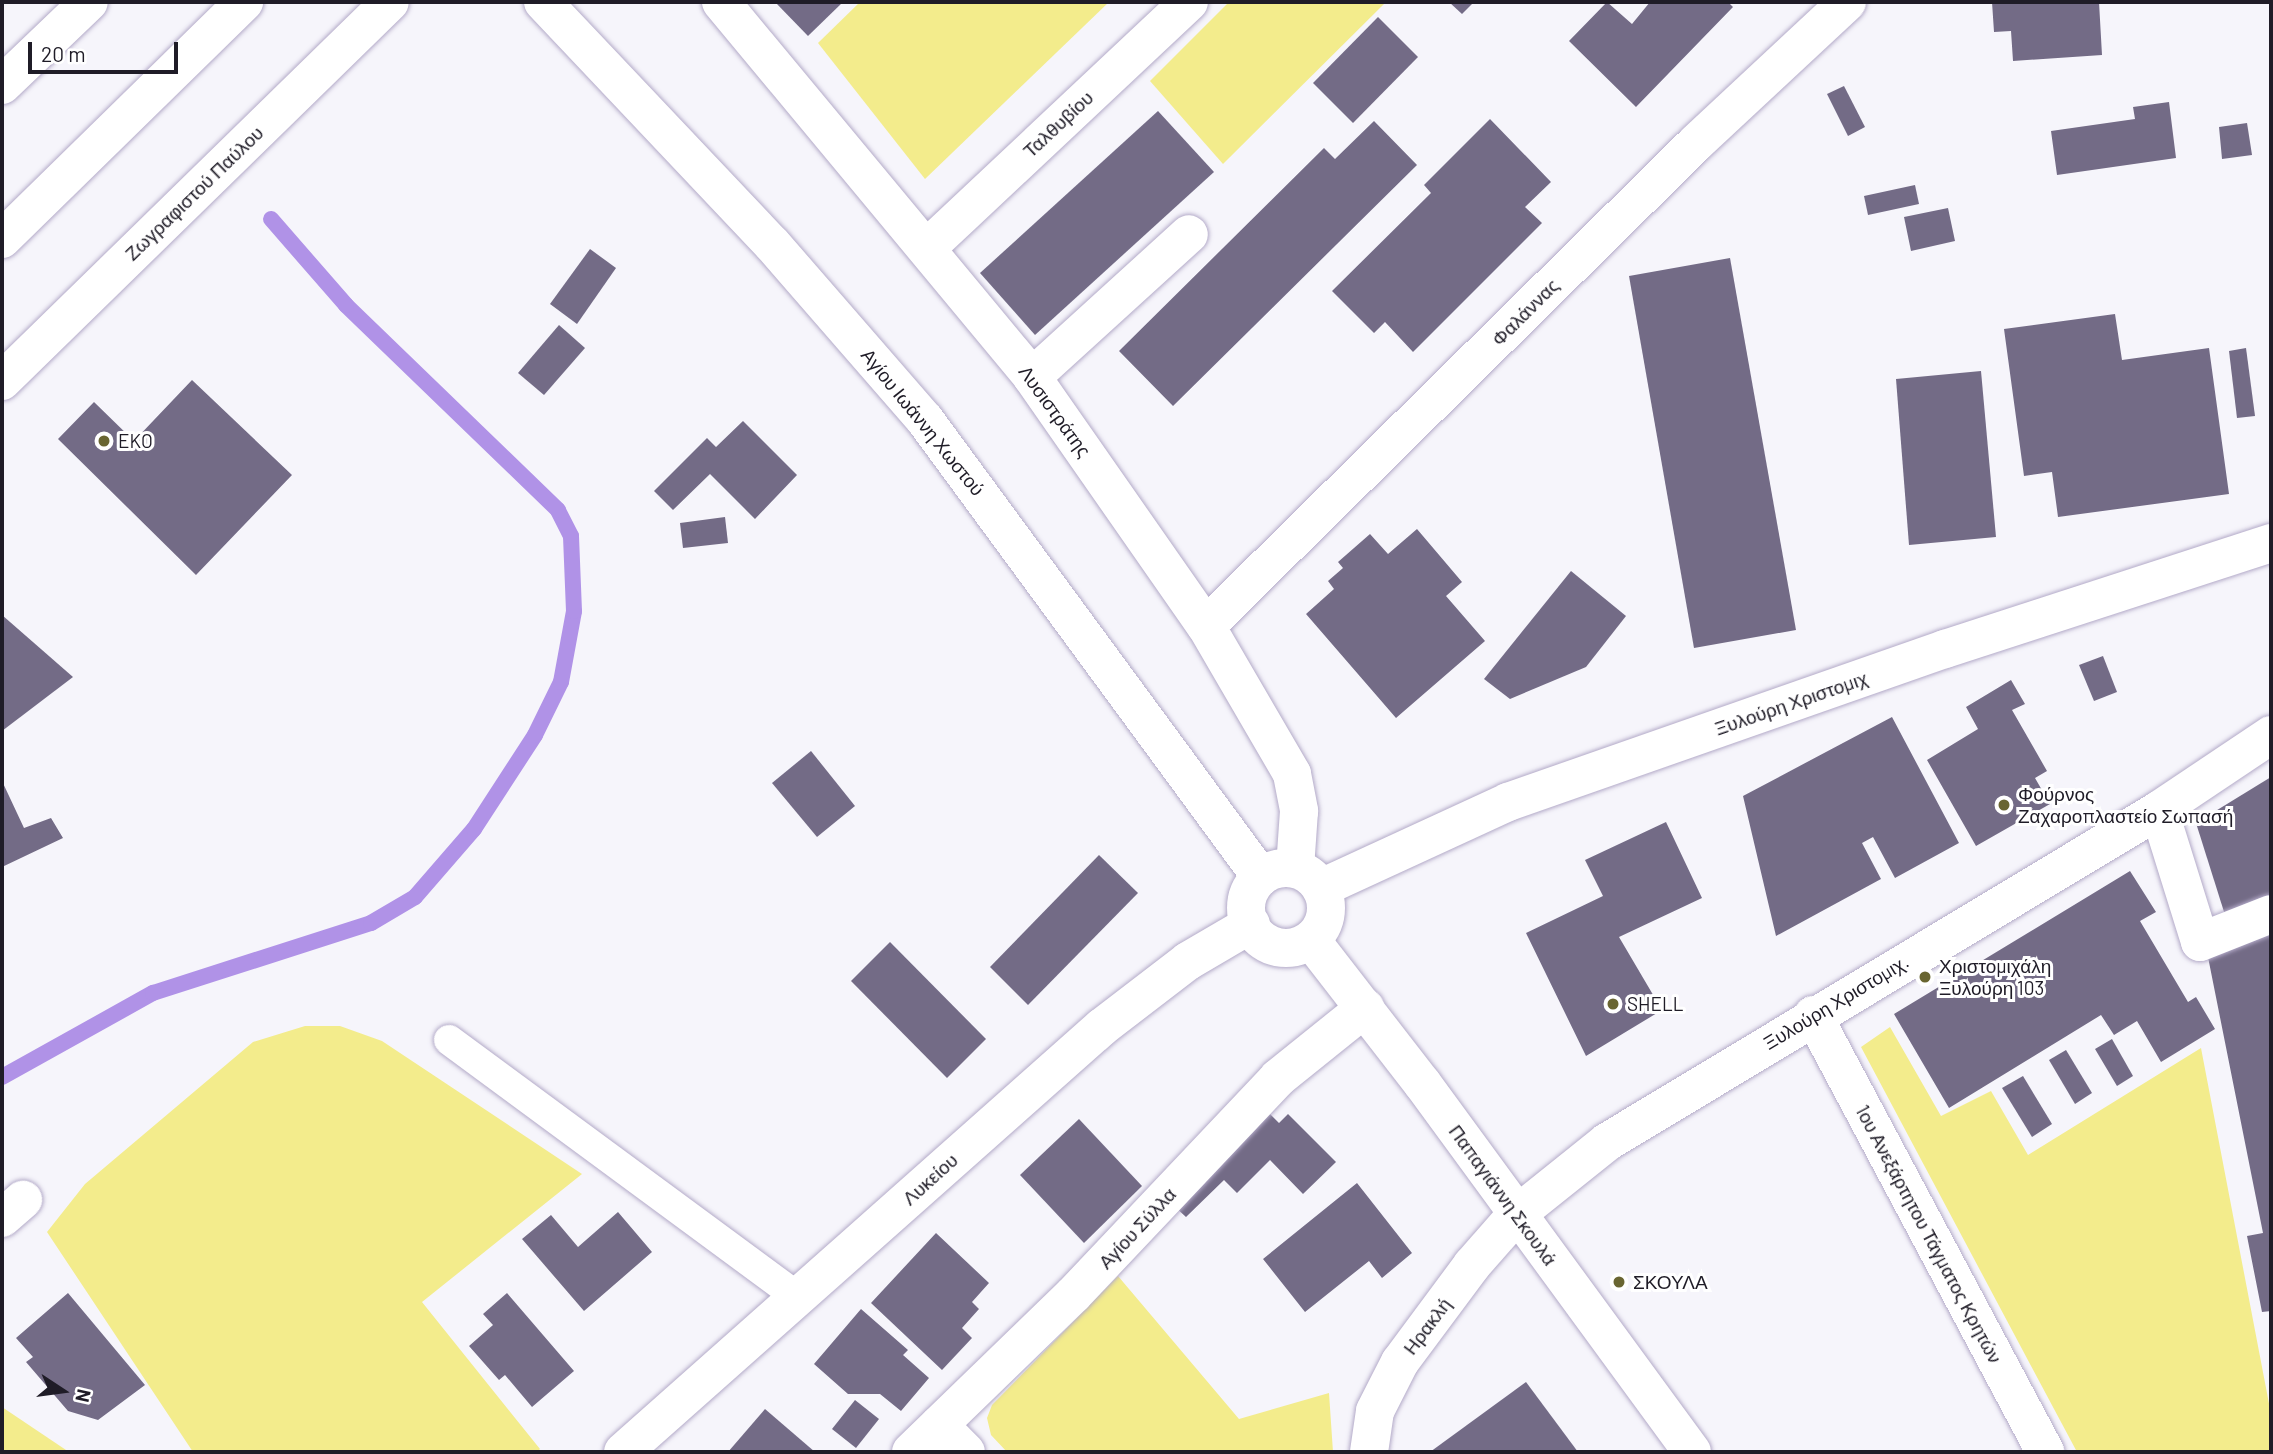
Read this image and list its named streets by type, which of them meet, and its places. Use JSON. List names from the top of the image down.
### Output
{
  "streets": {
    "main road": [
      "Ταλθυβίου",
      "Ζωγραφιστού Παύλου",
      "Φαλάννας",
      "Λυσιστράτης",
      "Αγίου Ιωάννη Χωστού",
      "Ξυλούρη Χριστομιχ",
      "Ξυλούρη Χριστομιχ.",
      "Λυκείου",
      "Παπαγιάννη Σκουλά",
      "Αγίου Σύλλα",
      "1ου Ανεξάρτητου Τάγματος Κρητών",
      "Ηρακλή"
    ]
  },
  "crossings": [
    ["Ταλθυβίου", "Λυσιστράτης"],
    ["Φαλάννας", "Λυσιστράτης"],
    ["Λυσιστράτης", "Αγίου Ιωάννη Χωστού"],
    ["Λυσιστράτης", "Ξυλούρη Χριστομιχ"],
    ["Λυσιστράτης", "Λυκείου"],
    ["Λυσιστράτης", "Παπαγιάννη Σκουλά"],
    ["Αγίου Ιωάννη Χωστού", "Ξυλούρη Χριστομιχ"],
    ["Αγίου Ιωάννη Χωστού", "Λυκείου"],
    ["Αγίου Ιωάννη Χωστού", "Παπαγιάννη Σκουλά"],
    ["Ξυλούρη Χριστομιχ", "Λυκείου"],
    ["Ξυλούρη Χριστομιχ", "Παπαγιάννη Σκουλά"],
    ["Ξυλούρη Χριστομιχ.", "Παπαγιάννη Σκουλά"],
    ["Ξυλούρη Χριστομιχ.", "1ου Ανεξάρτητου Τάγματος Κρητών"],
    ["Ξυλούρη Χριστομιχ.", "Ηρακλή"],
    ["Λυκείου", "Παπαγιάννη Σκουλά"],
    ["Παπαγιάννη Σκουλά", "Αγίου Σύλλα"],
    ["Παπαγιάννη Σκουλά", "Ηρακλή"]
  ],
  "places": [
    "EKO",
    "Φούρνος Ζαχαροπλαστείο Σωπασή",
    "Χριστομιχάλη Ξυλούρη 103",
    "SHELL",
    "ΣΚΟΥΛΑ"
  ],
  "scale_bar": "20 m",
  "north": "right"
}
